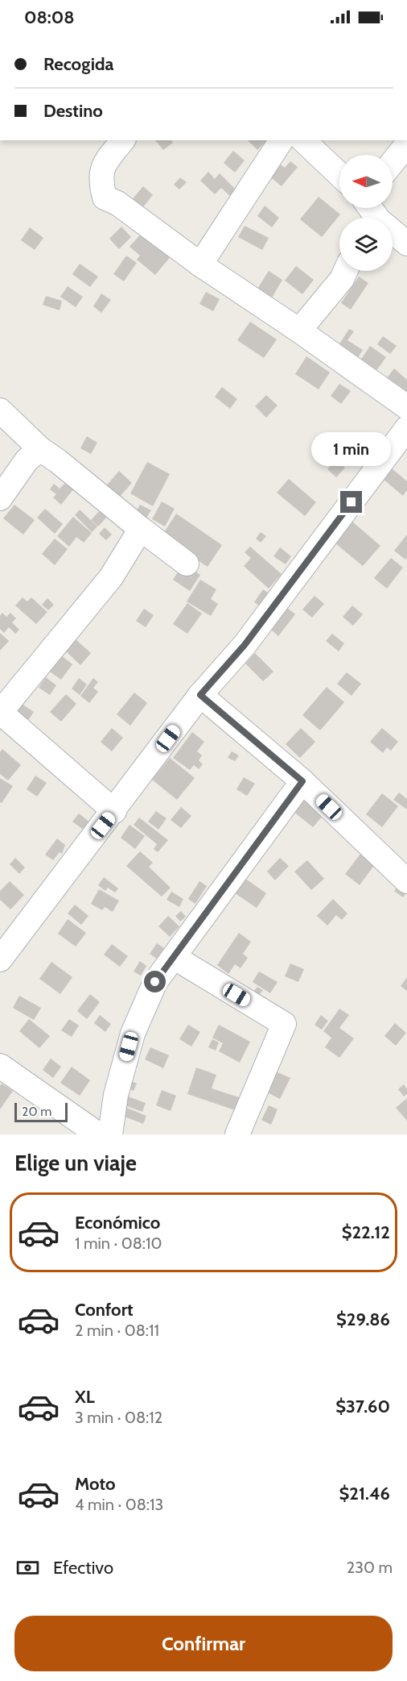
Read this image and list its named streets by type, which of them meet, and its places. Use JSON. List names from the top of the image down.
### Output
{
  "scale_bar": "20 m",
  "north": "left",
  "page": {
    "status": "08:08",
    "banner": ["Recogida", "Destino"],
    "bubble": "1 min",
    "scale": "20 m",
    "heading": "Elige un viaje",
    "list": [
      {
        "name": "Económico",
        "note": "1 min · 08:10",
        "value": "$22.12"
      },
      {
        "name": "Confort",
        "note": "2 min · 08:11",
        "value": "$29.86"
      },
      {
        "name": "XL",
        "note": "3 min · 08:12",
        "value": "$37.60"
      },
      {
        "name": "Moto",
        "note": "4 min · 08:13",
        "value": "$21.46"
      }
    ],
    "pay": ["Efectivo", "230 m"],
    "buttons": "Confirmar"
  }
}
